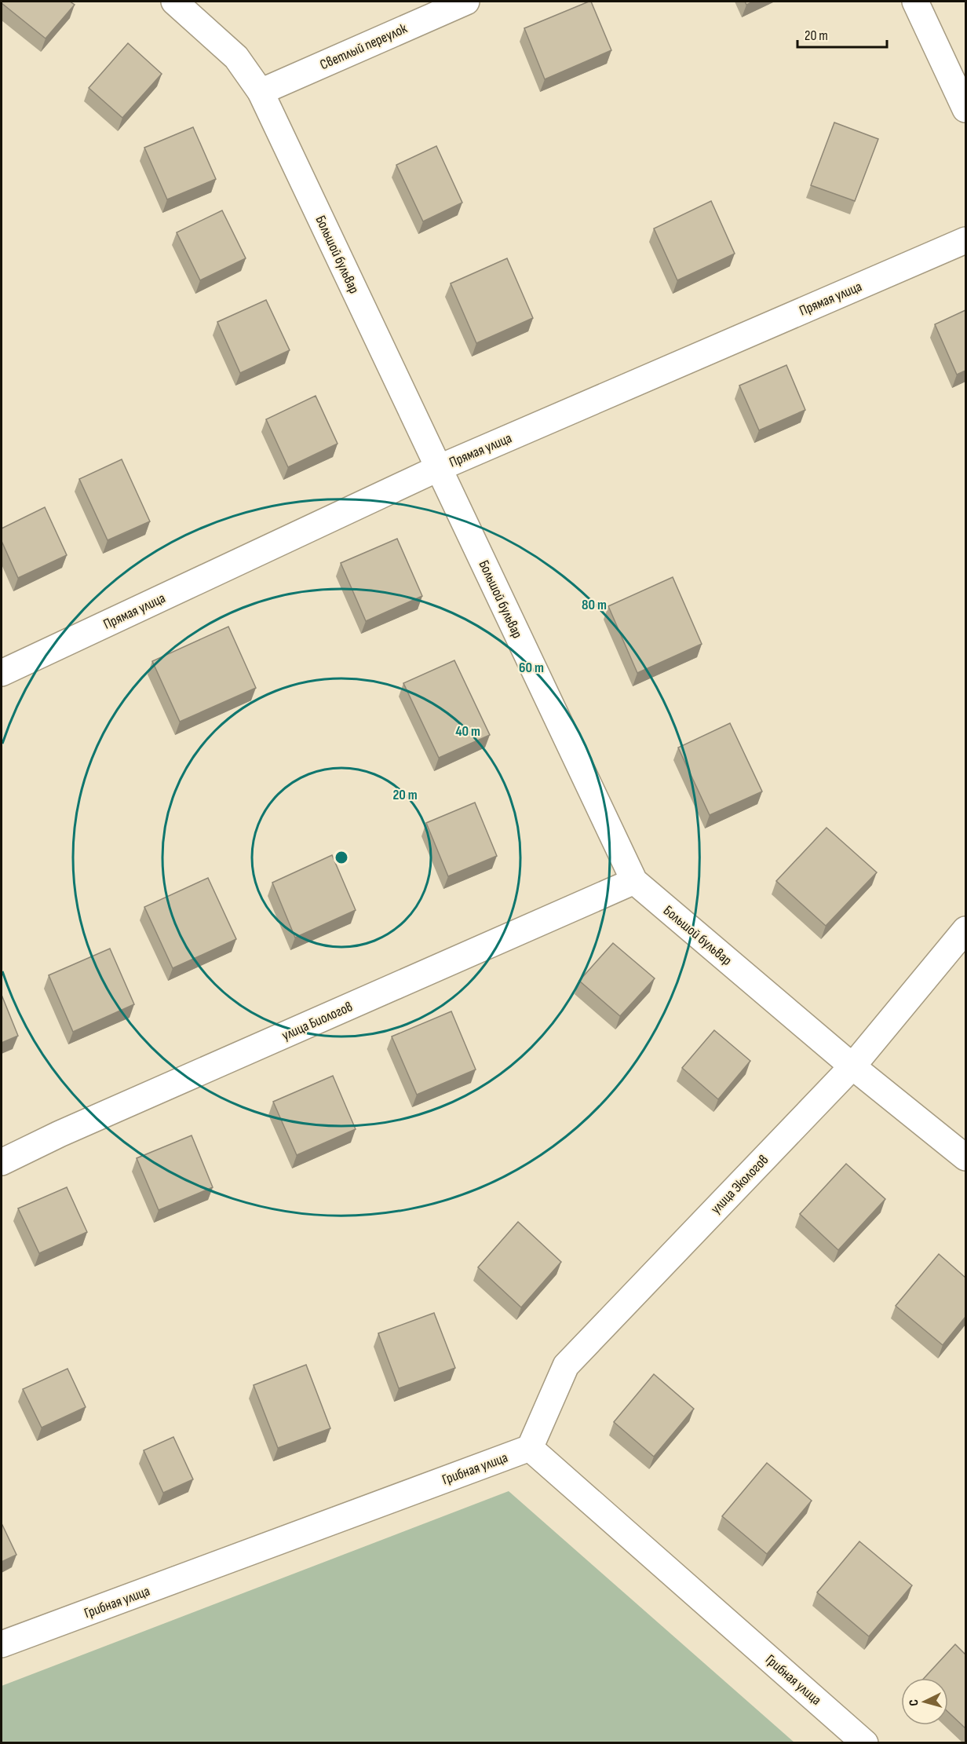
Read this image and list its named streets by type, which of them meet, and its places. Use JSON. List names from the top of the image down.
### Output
{
  "streets": {
    "street": [
      "Светлый переулок",
      "Большой бульвар",
      "Прямая улица",
      "улица Биологов",
      "улица Экологов",
      "Грибная улица"
    ]
  },
  "crossings": [
    ["Светлый переулок", "Большой бульвар"],
    ["Большой бульвар", "Прямая улица"],
    ["Большой бульвар", "улица Биологов"],
    ["Большой бульвар", "улица Экологов"],
    ["улица Экологов", "Грибная улица"]
  ],
  "scale_bar": "20 m",
  "north": "left",
  "rings": [
    "80 m",
    "60 m",
    "40 m",
    "20 m"
  ]
}
